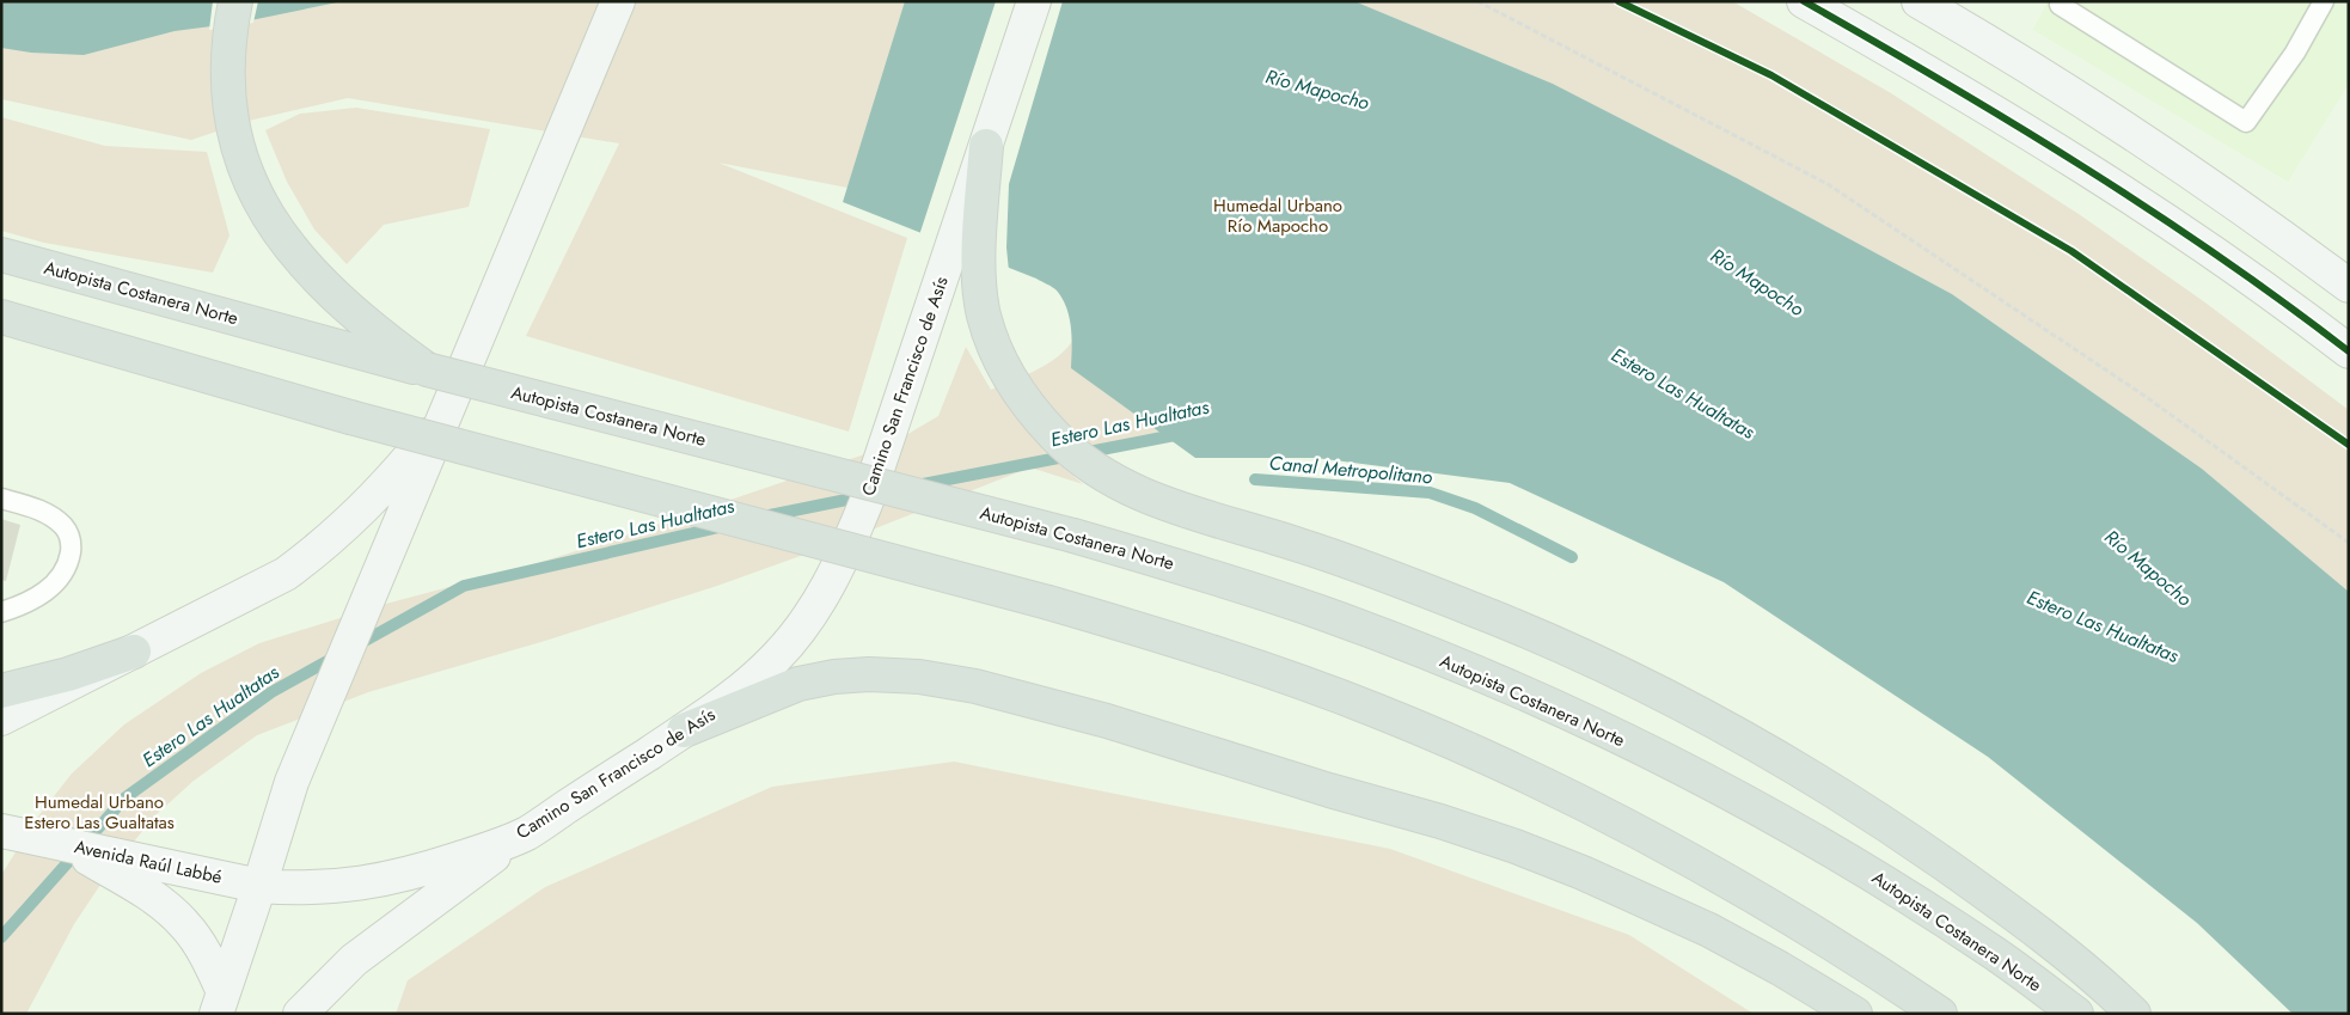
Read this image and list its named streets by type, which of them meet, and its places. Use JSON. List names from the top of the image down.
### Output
{
  "streets": {
    "highway": ["Autopista Costanera Norte"],
    "main road": ["Camino San Francisco de Asís", "Avenida Raúl Labbé"]
  },
  "crossings": [
    ["Camino San Francisco de Asís", "Avenida Raúl Labbé"]
  ],
  "water": ["Río Mapocho", "Estero Las Hualtatas", "Canal Metropolitano"],
  "parks": ["Humedal Urbano Río Mapocho", "Humedal Urbano Estero Las Gualtatas"]
}
